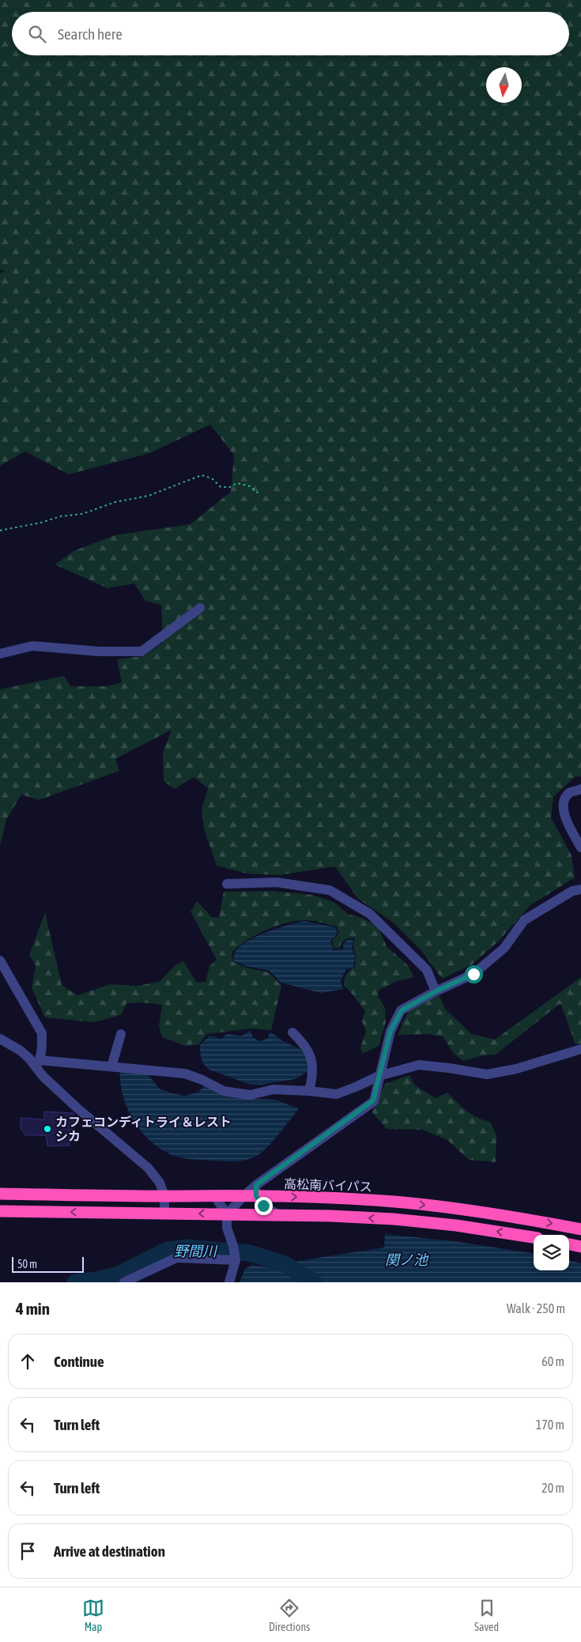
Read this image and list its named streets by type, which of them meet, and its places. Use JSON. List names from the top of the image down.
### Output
{
  "streets": {
    "highway": ["高松南バイパス"]
  },
  "water": ["野間川", "関ノ池"],
  "places": ["カフェコンディトライ＆レスト シカ"],
  "scale_bar": "50 m",
  "north": "bottom",
  "page": {
    "search": "Search here",
    "scale": "50 m",
    "heading": ["4 min", "Walk · 250 m"],
    "list": [
      ["Continue", "60 m"],
      ["Turn left", "170 m"],
      ["Turn left", "20 m"],
      "Arrive at destination"
    ],
    "nav": ["Map", "Directions", "Saved"]
  }
}
